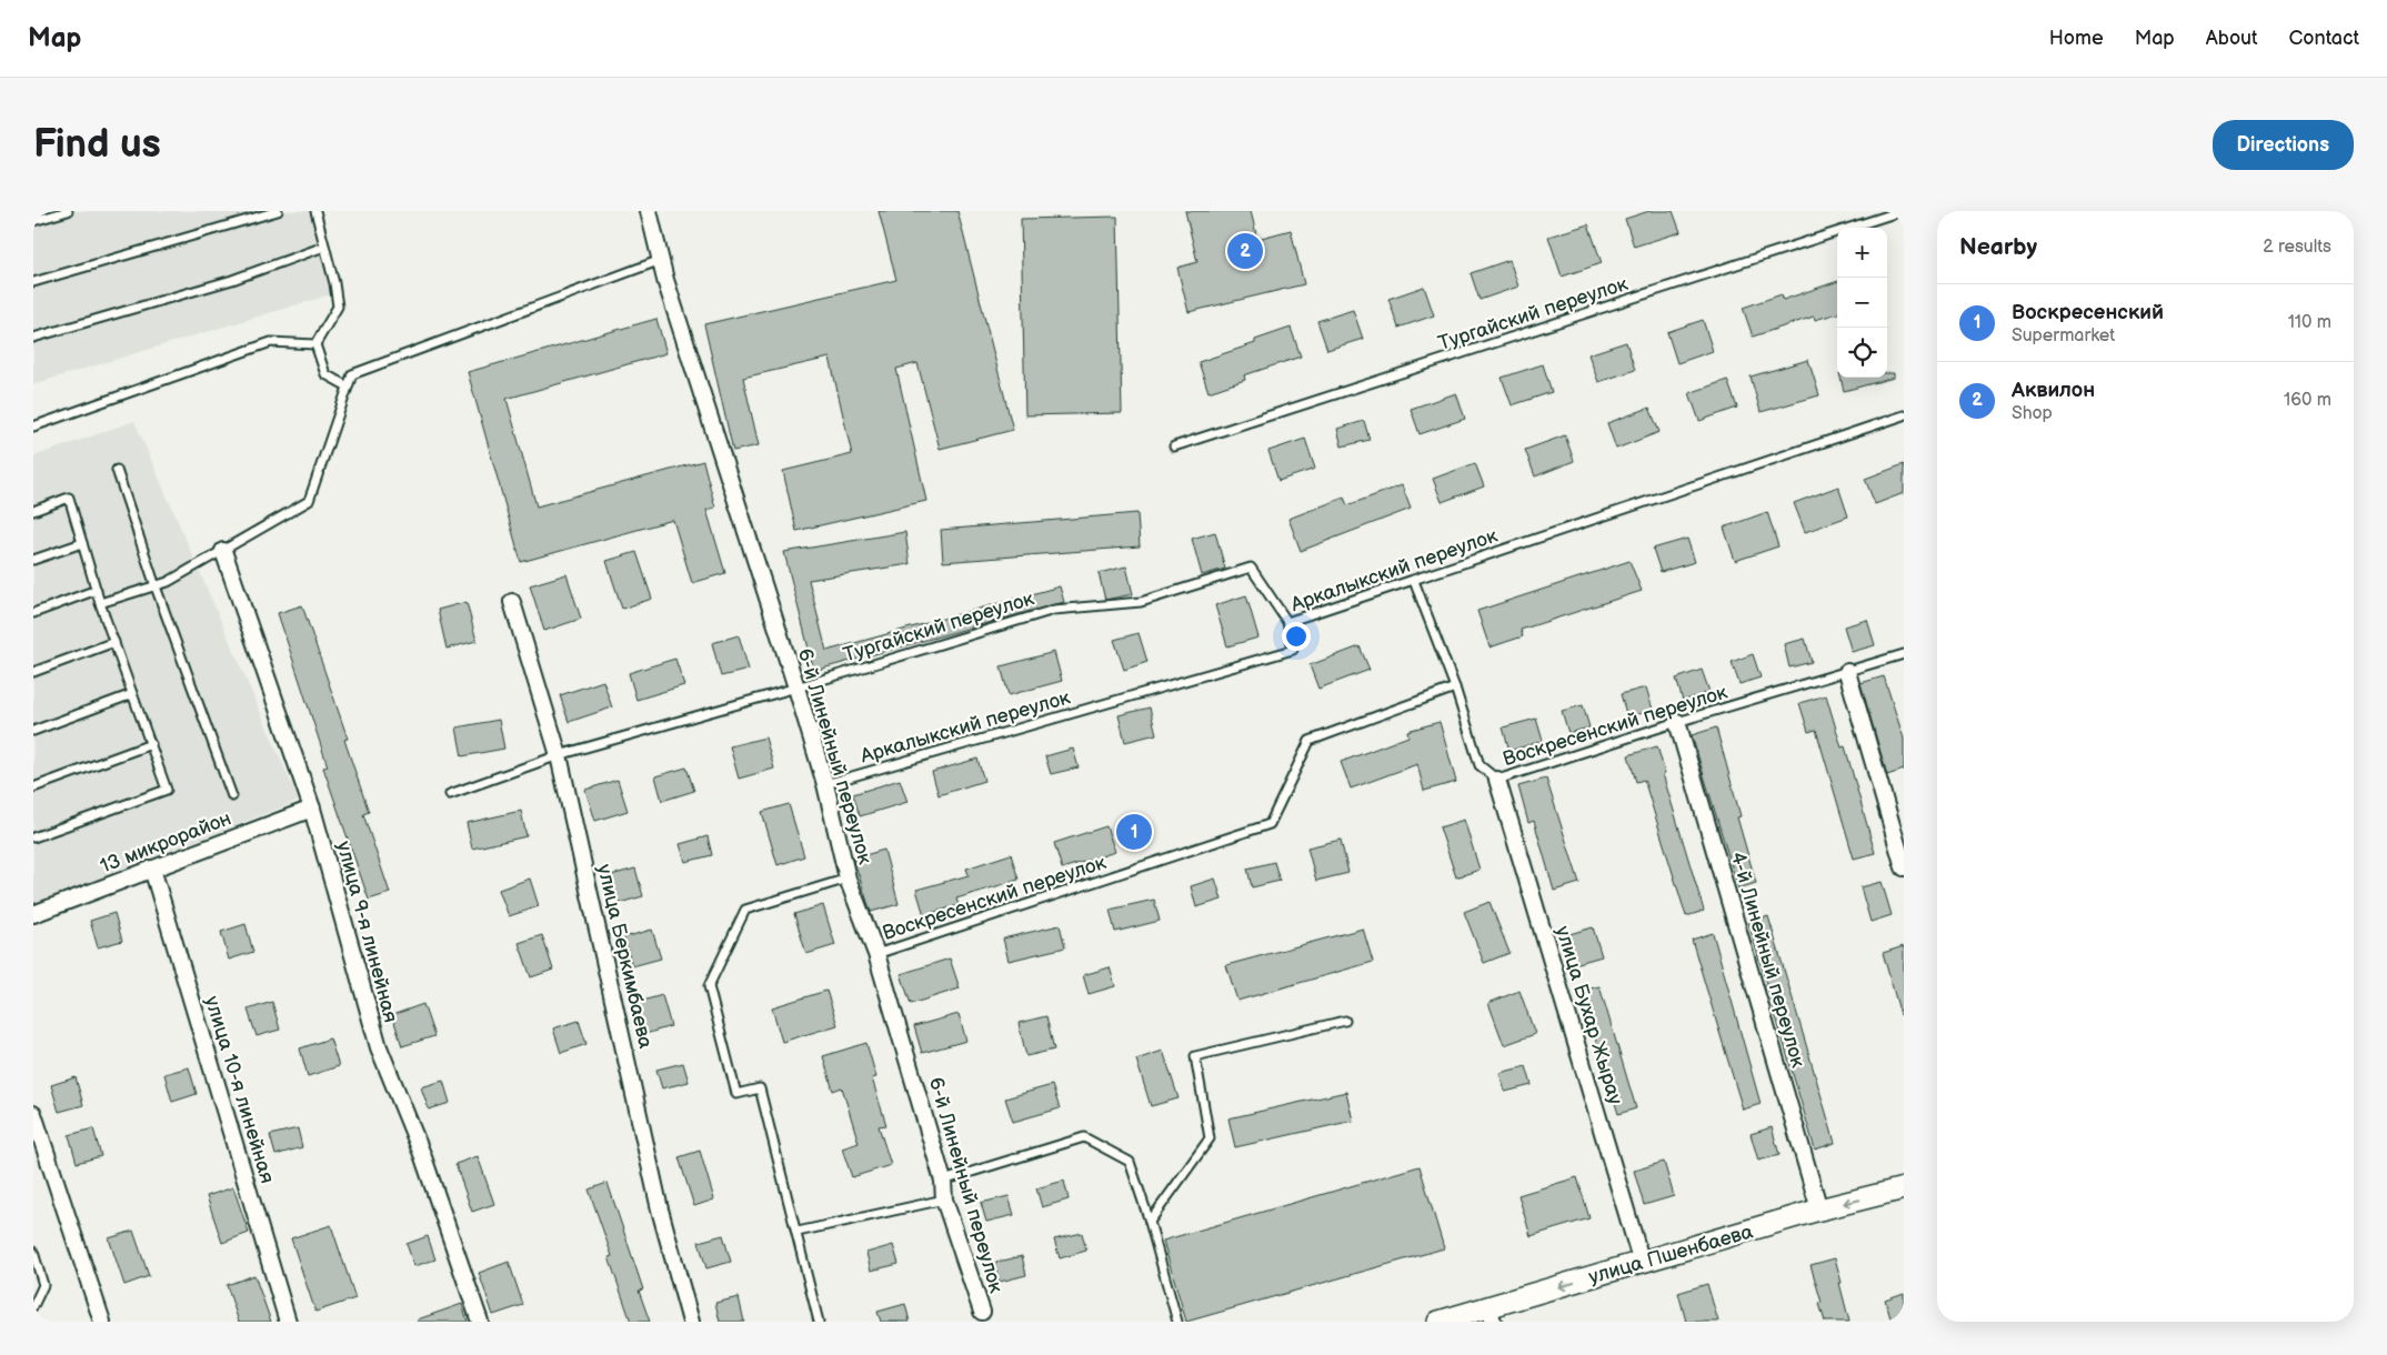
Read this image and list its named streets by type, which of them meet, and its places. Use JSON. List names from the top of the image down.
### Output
{
  "streets": {
    "street": [
      "6-й Линейный переулок",
      "13 микрорайон",
      "улица 9-я линейная",
      "улица Беркимбаева",
      "4-й Линейный переулок",
      "улица Бухар Жырау",
      "улица 10-я линейная",
      "улица Пшенбаева"
    ],
    "lane": ["Тургайский переулок", "Аркалыкский переулок", "Воскресенский переулок"]
  },
  "crossings": [
    ["Тургайский переулок", "Аркалыкский переулок"],
    ["Тургайский переулок", "6-й Линейный переулок"],
    ["Тургайский переулок", "улица Беркимбаева"],
    ["Аркалыкский переулок", "6-й Линейный переулок"],
    ["Воскресенский переулок", "6-й Линейный переулок"],
    ["Воскресенский переулок", "4-й Линейный переулок"],
    ["Воскресенский переулок", "улица Бухар Жырау"],
    ["13 микрорайон", "улица 9-я линейная"],
    ["13 микрорайон", "улица 10-я линейная"],
    ["4-й Линейный переулок", "улица Пшенбаева"],
    ["улица Бухар Жырау", "улица Пшенбаева"]
  ],
  "one_way": ["улица Пшенбаева"],
  "page": {
    "header": "Map",
    "nav": [
      "Home",
      "Map",
      "About",
      "Contact"
    ],
    "buttons": "Directions",
    "title": "Find us",
    "heading": ["Nearby", "2 results"],
    "map_buttons": ["+", "−"],
    "pins": ["2", "1"],
    "list": [
      {
        "mark": "1",
        "name": "Воскресенский",
        "note": "Supermarket",
        "value": "110 m"
      },
      {
        "mark": "2",
        "name": "Аквилон",
        "note": "Shop",
        "value": "160 m"
      }
    ]
  }
}
